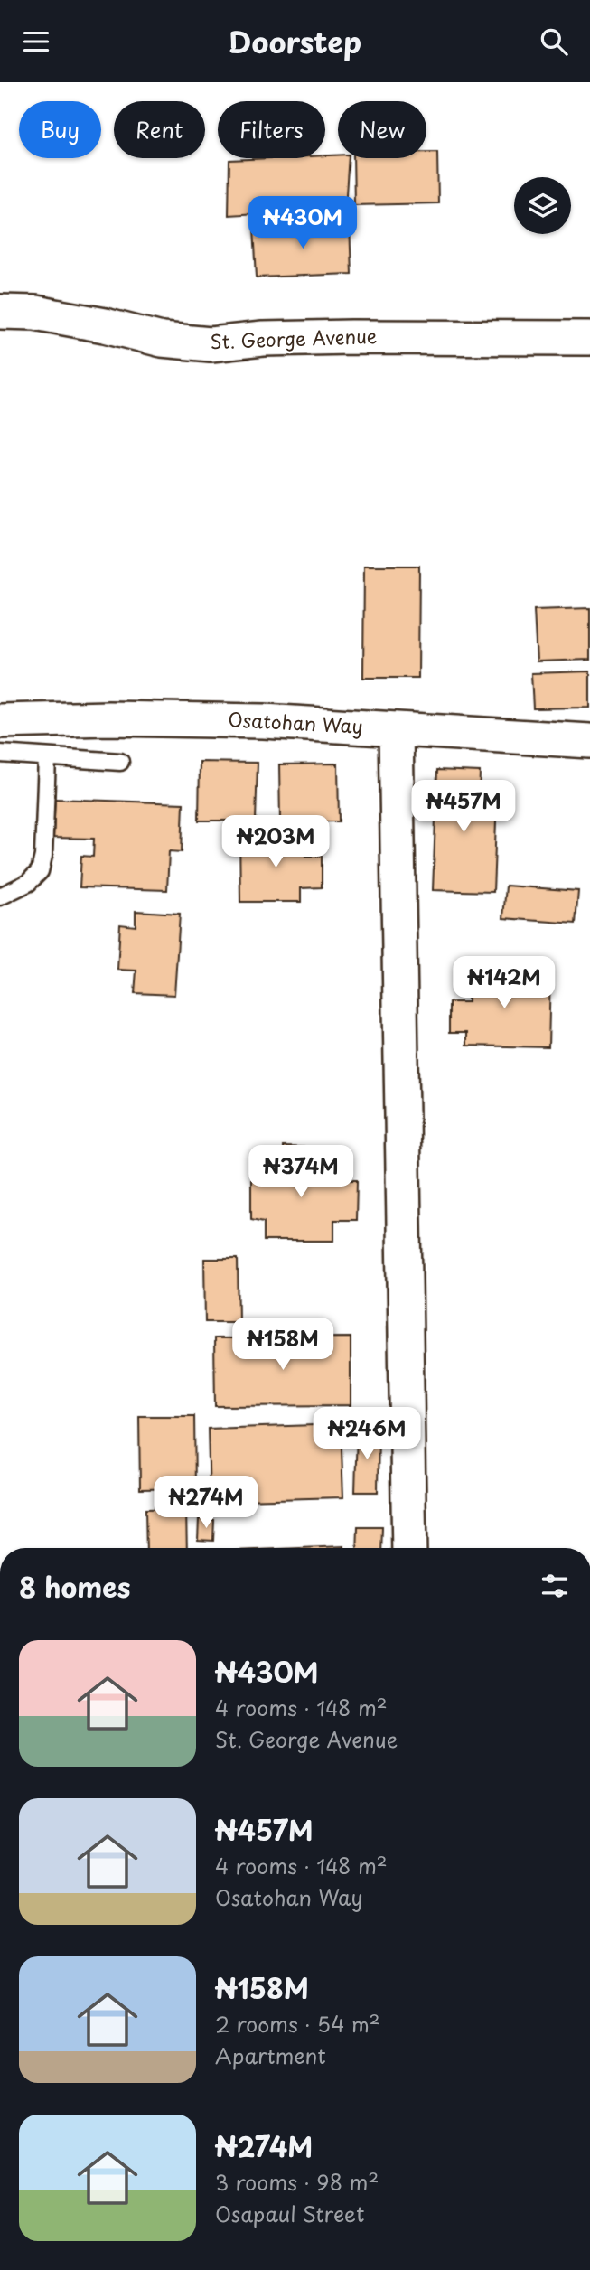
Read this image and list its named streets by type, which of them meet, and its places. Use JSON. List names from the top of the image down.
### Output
{
  "streets": {
    "street": ["St. George Avenue", "Osatohan Way"]
  },
  "page": {
    "header": "Doorstep",
    "chip": [
      "Buy",
      "Rent",
      "Filters",
      "New"
    ],
    "price": [
      "₦430M",
      "₦457M",
      "₦203M",
      "₦142M",
      "₦374M",
      "₦158M",
      "₦246M",
      "₦274M"
    ],
    "heading": "8 homes",
    "list": [
      {
        "name": "₦430M",
        "note": "4 rooms · 148 m² · St. George Avenue"
      },
      {
        "name": "₦457M",
        "note": "4 rooms · 148 m² · Osatohan Way"
      },
      {
        "name": "₦158M",
        "note": "2 rooms · 54 m² · Apartment"
      },
      {
        "name": "₦274M",
        "note": "3 rooms · 98 m² · Osapaul Street"
      }
    ]
  }
}
